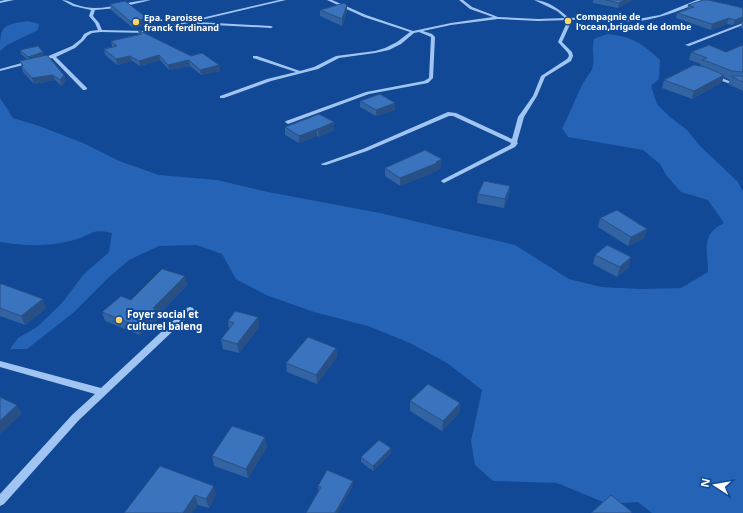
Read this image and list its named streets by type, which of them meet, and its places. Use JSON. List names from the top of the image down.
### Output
{
  "places": ["Compagnie de l'ocean,brigade de dombe", "Epa. Paroisse franck ferdinand", "Foyer social et culturel baleng"],
  "north": "left"
}
